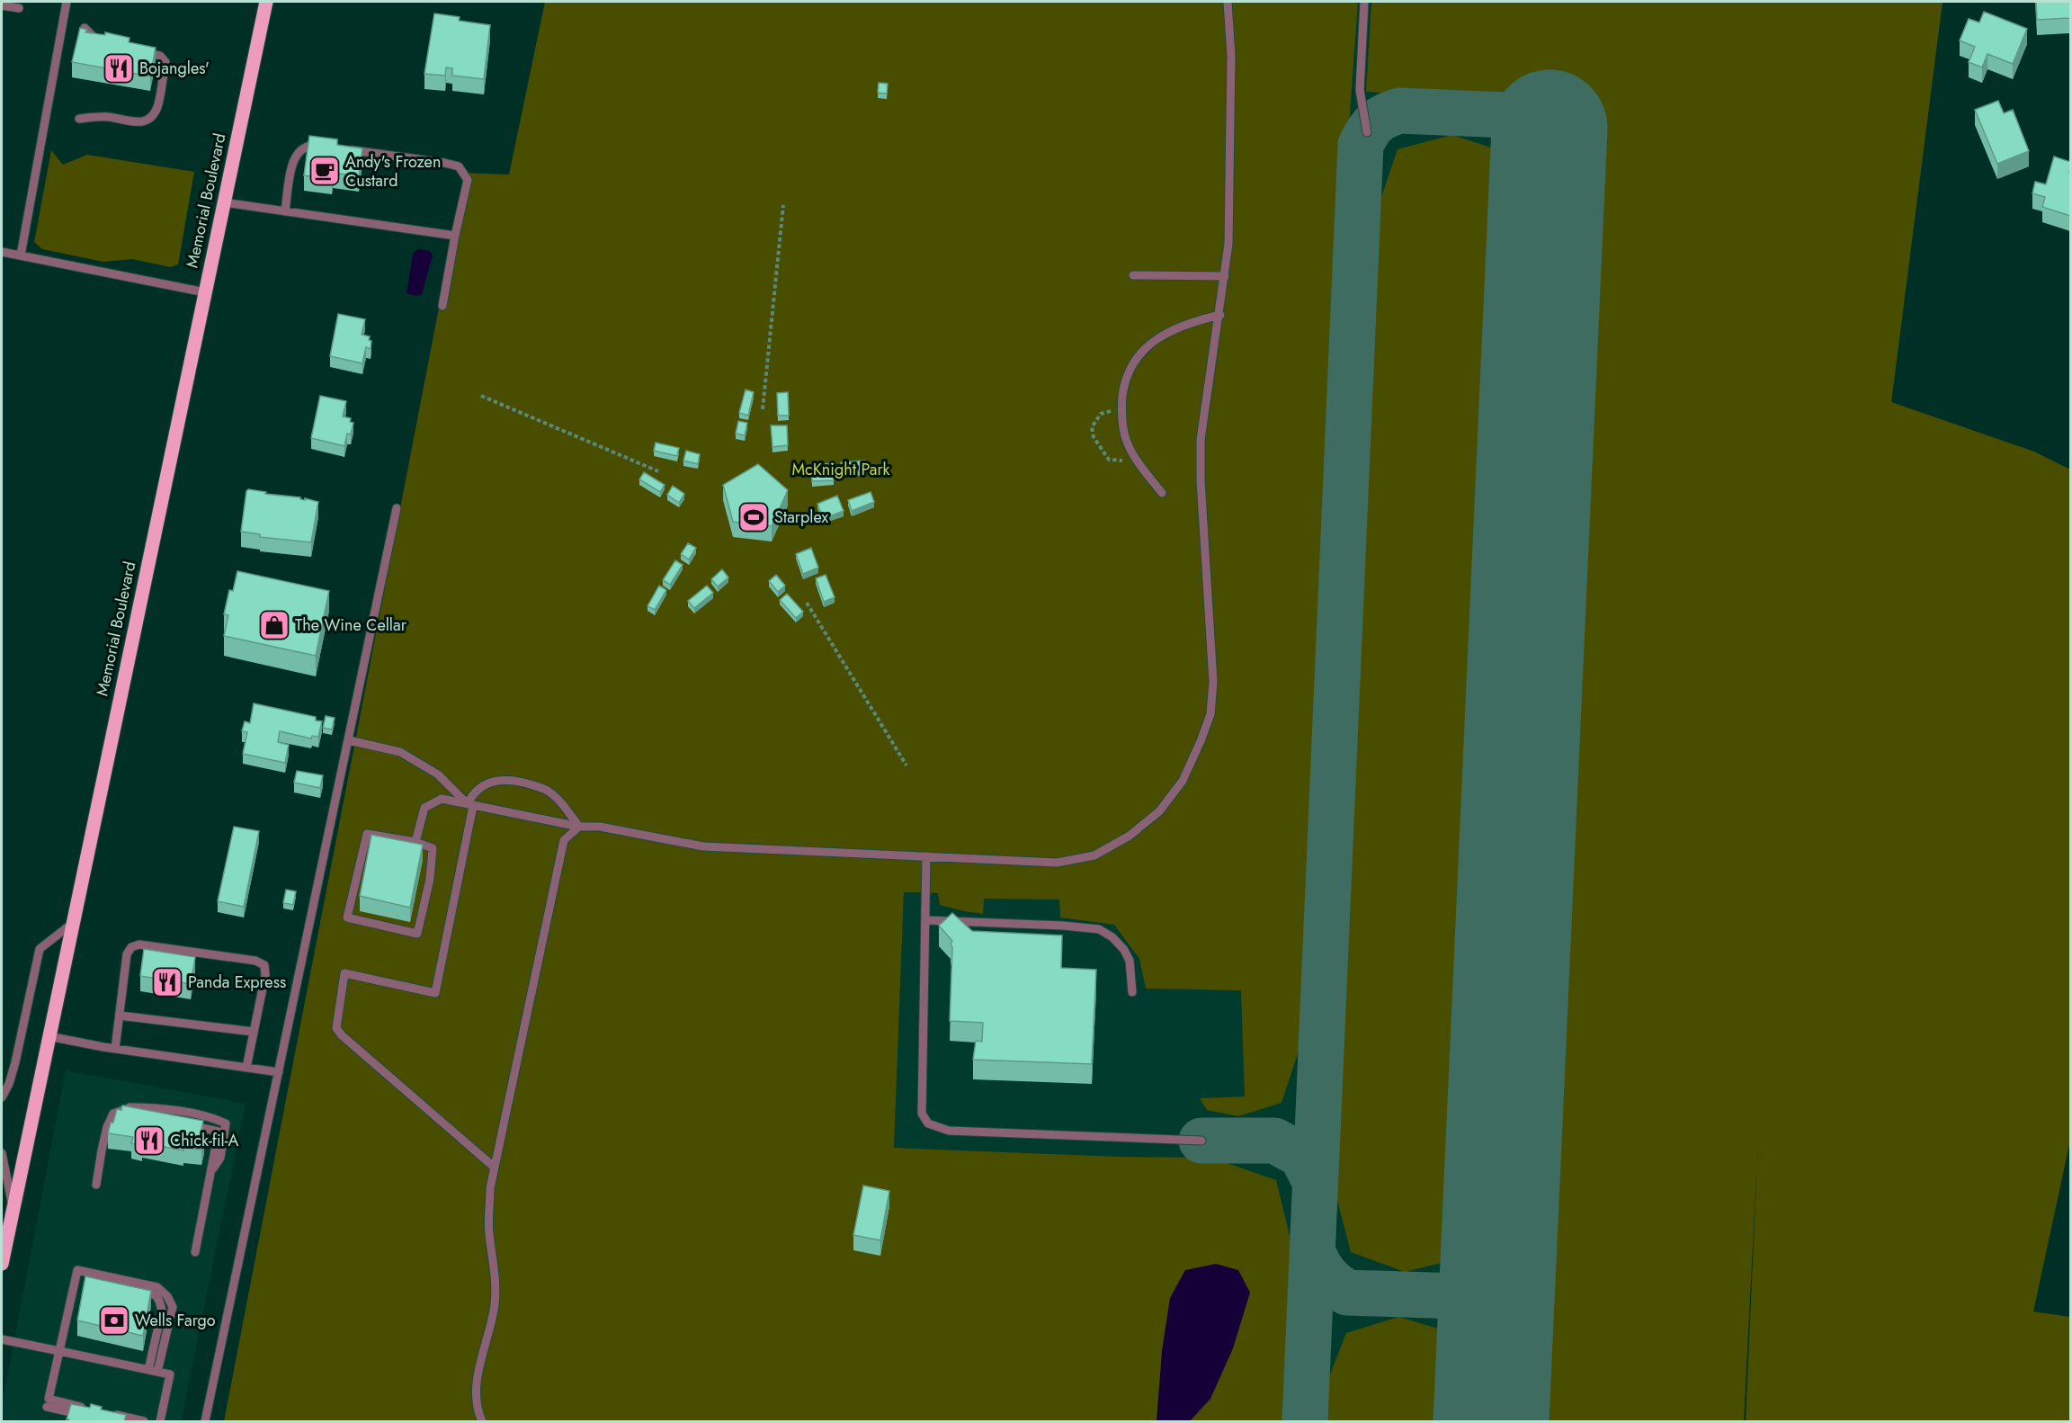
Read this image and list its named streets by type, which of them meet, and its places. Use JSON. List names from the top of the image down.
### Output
{
  "streets": {
    "main road": ["Memorial Boulevard"]
  },
  "parks": ["McKnight Park"],
  "places": {
    "restaurant": ["Bojangles'", "Panda Express", "Chick-fil-A"],
    "cafe": ["Andy's Frozen Custard"],
    "sports": ["Starplex"],
    "shop": ["The Wine Cellar"],
    "bank": ["Wells Fargo"]
  }
}
